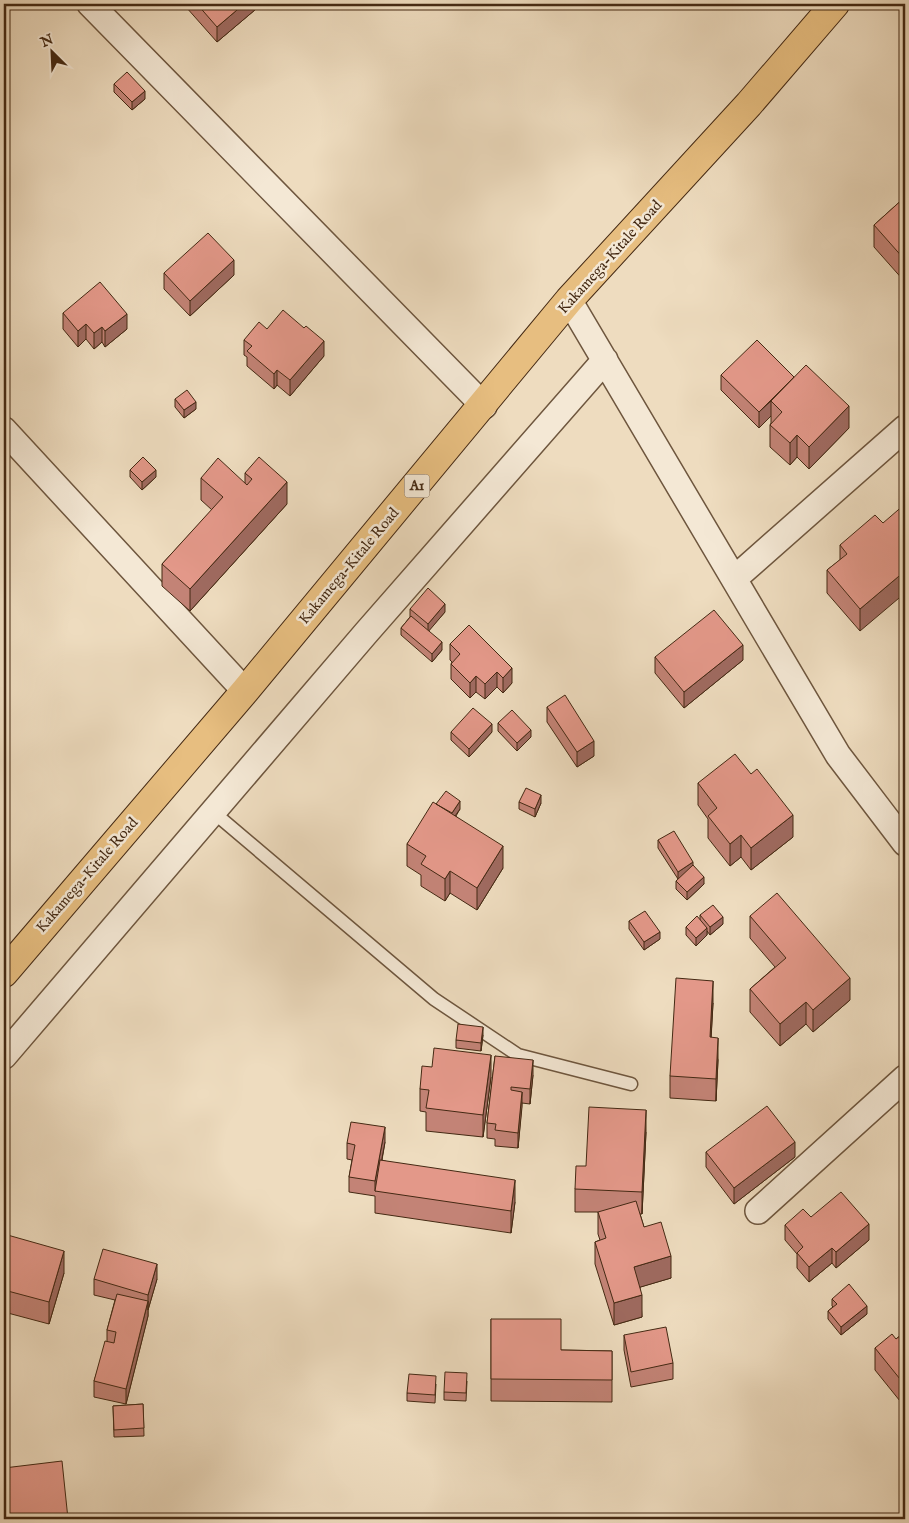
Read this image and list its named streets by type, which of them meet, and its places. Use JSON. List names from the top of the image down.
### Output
{
  "streets": {
    "highway": ["Kakamega-Kitale Road", "A1"]
  },
  "north": "top left"
}
